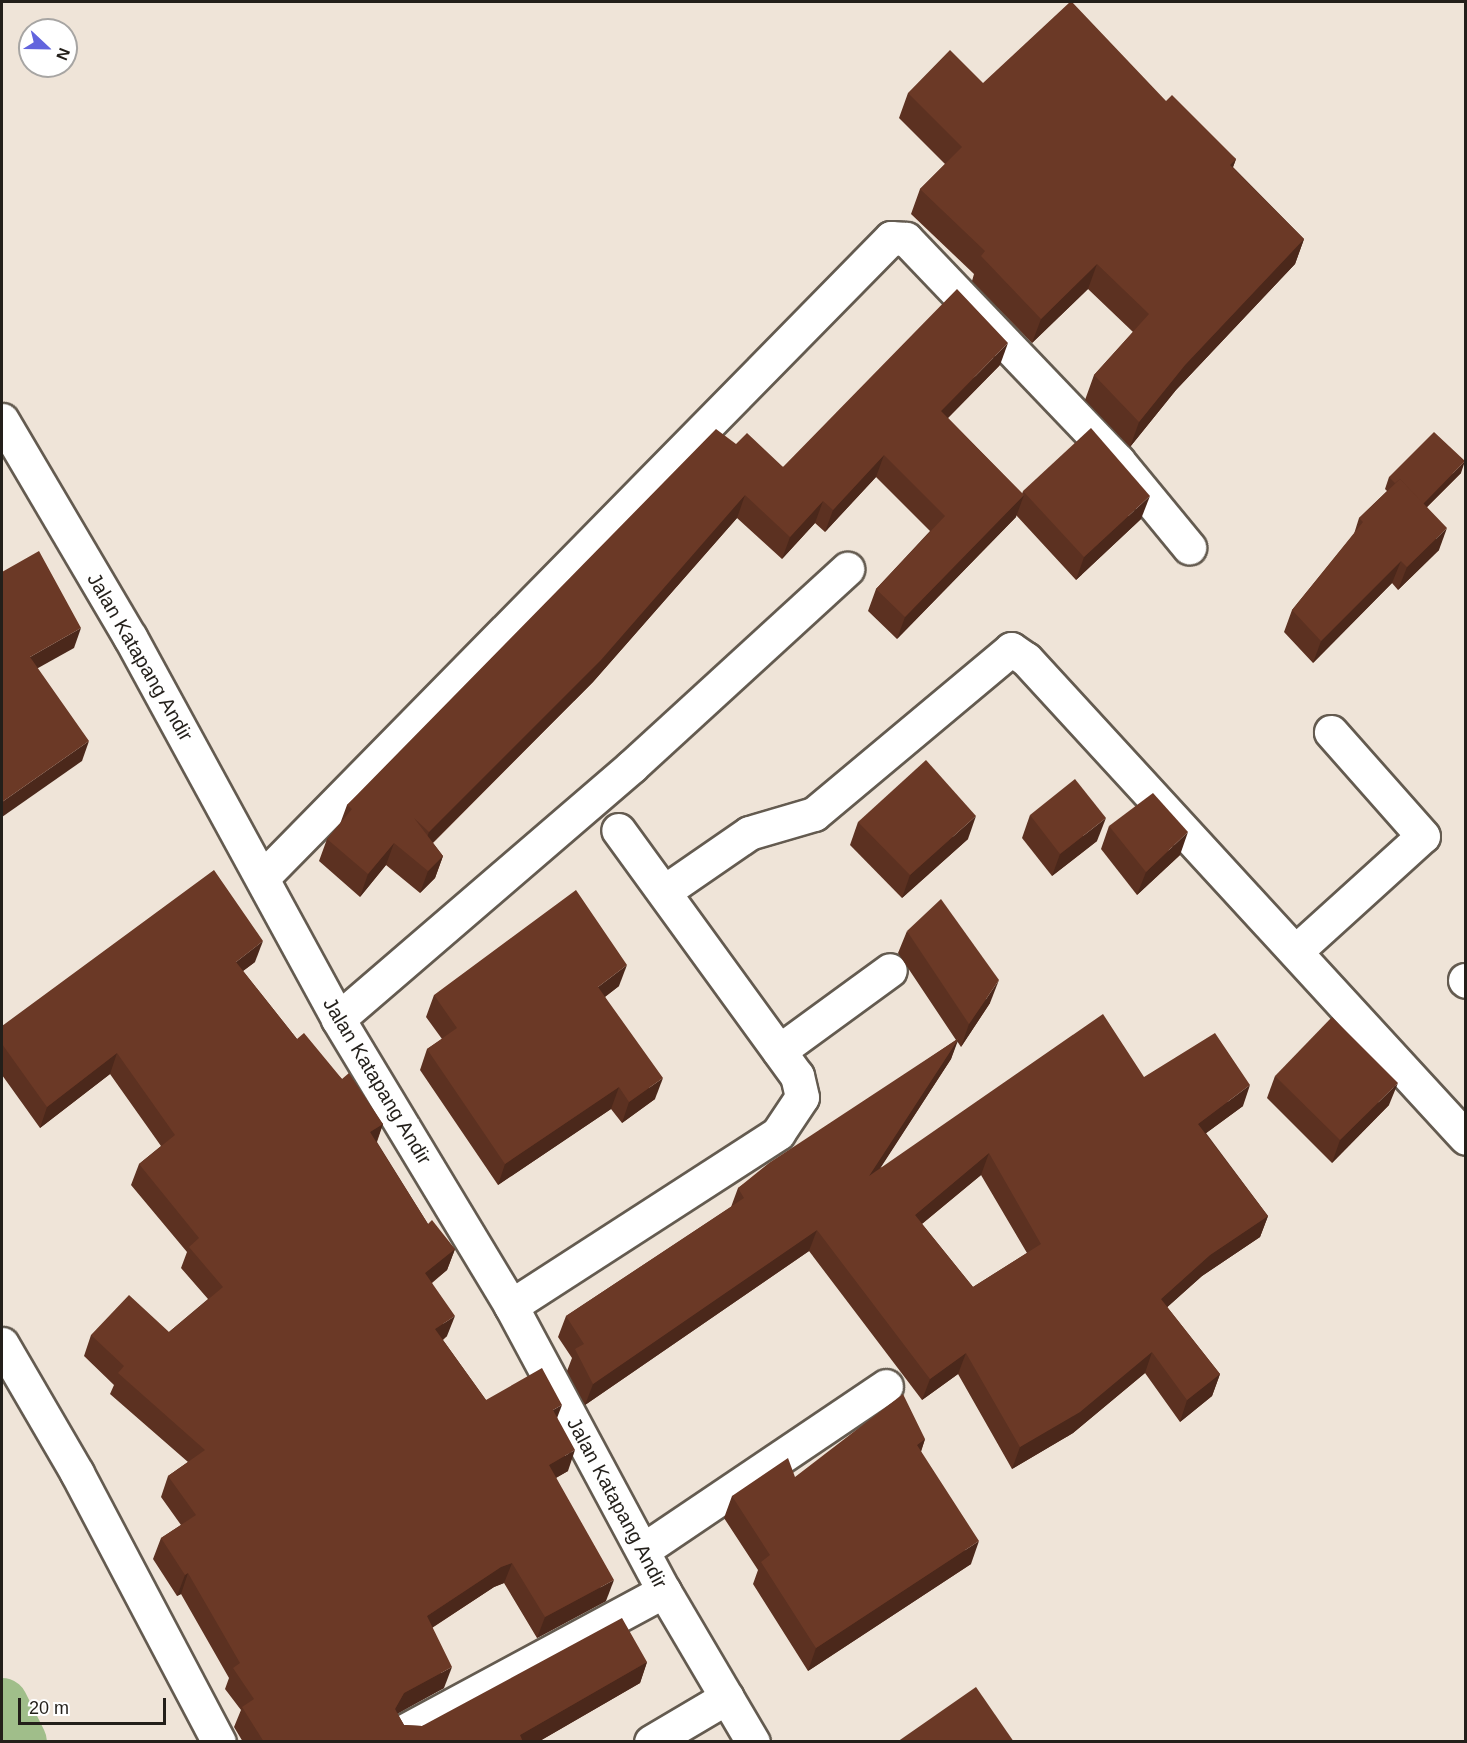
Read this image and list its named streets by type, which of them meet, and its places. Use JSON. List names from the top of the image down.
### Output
{
  "streets": {
    "street": ["Jalan Katapang Andir"]
  },
  "scale_bar": "20 m",
  "north": "right"
}
